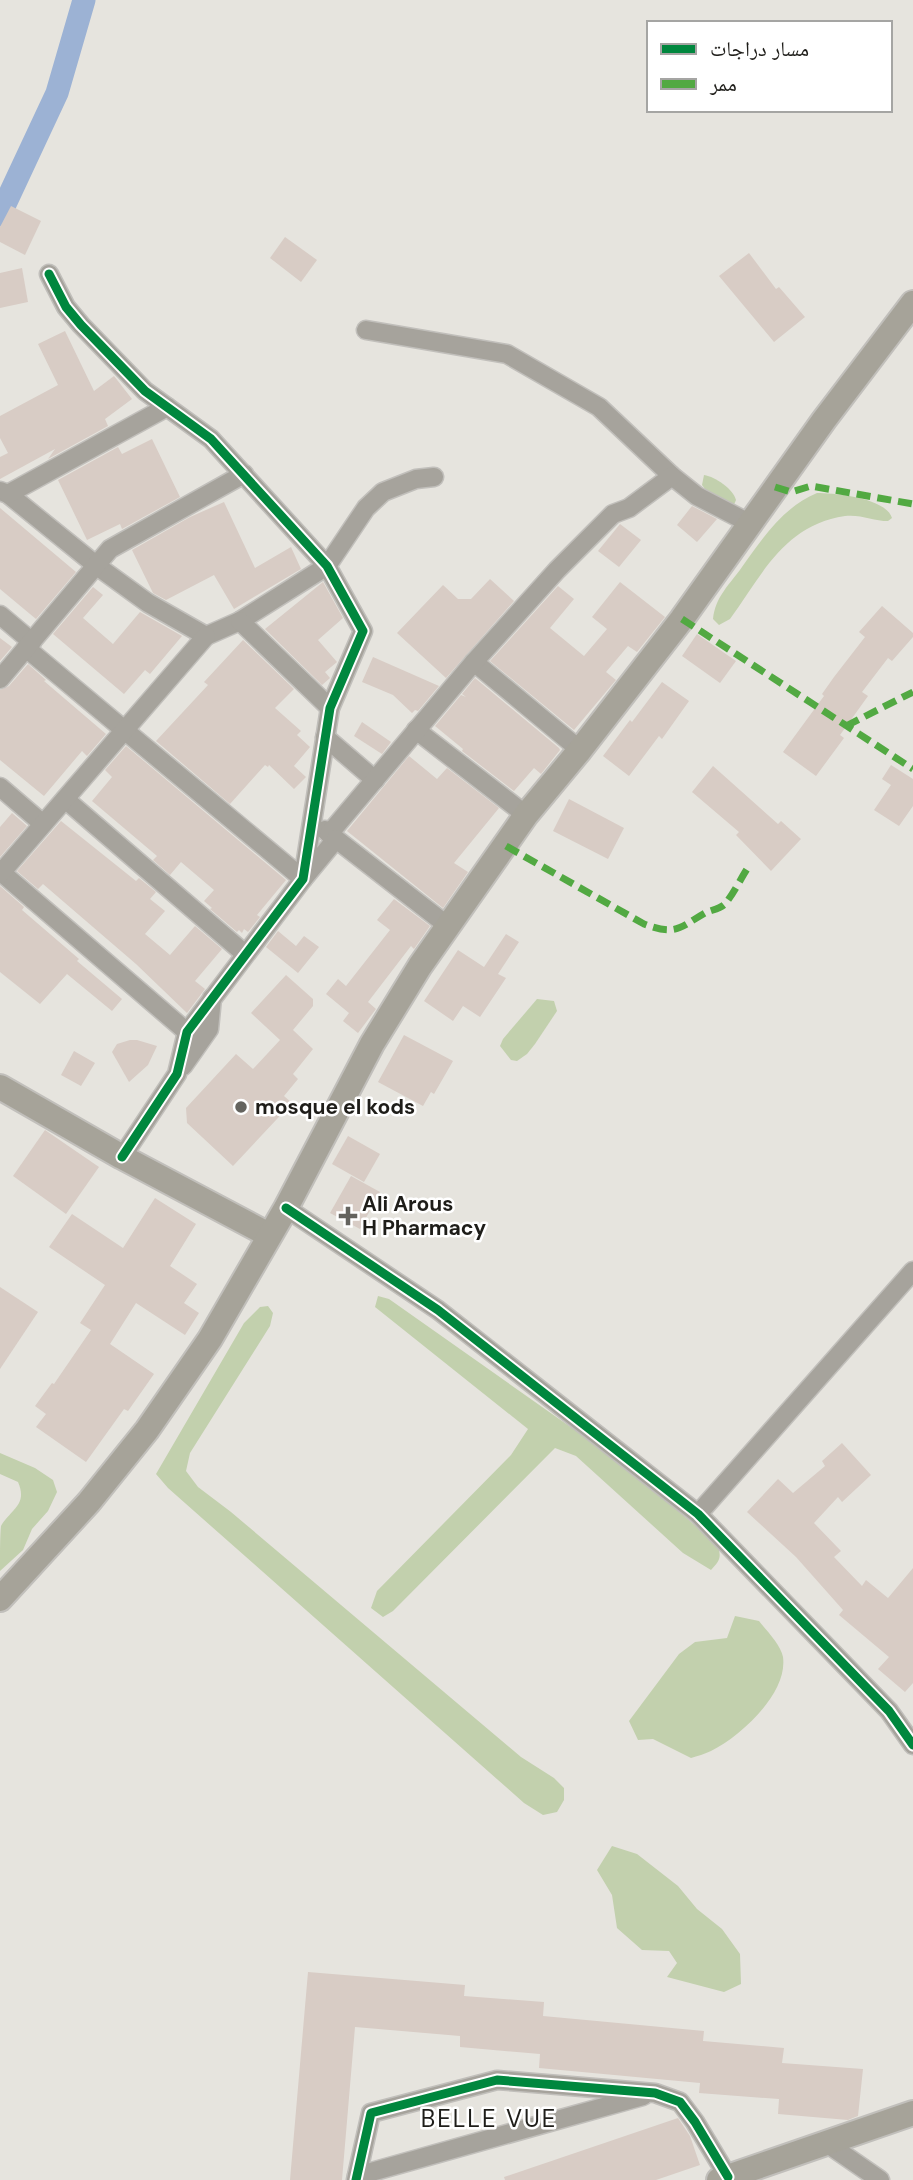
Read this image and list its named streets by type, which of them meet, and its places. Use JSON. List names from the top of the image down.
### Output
{
  "districts": ["BELLE VUE"],
  "places": {
    "other": ["mosque el kods"],
    "health": ["Ali Arous H Pharmacy"]
  },
  "legend": ["مسار دراجات", "ممر"]
}
